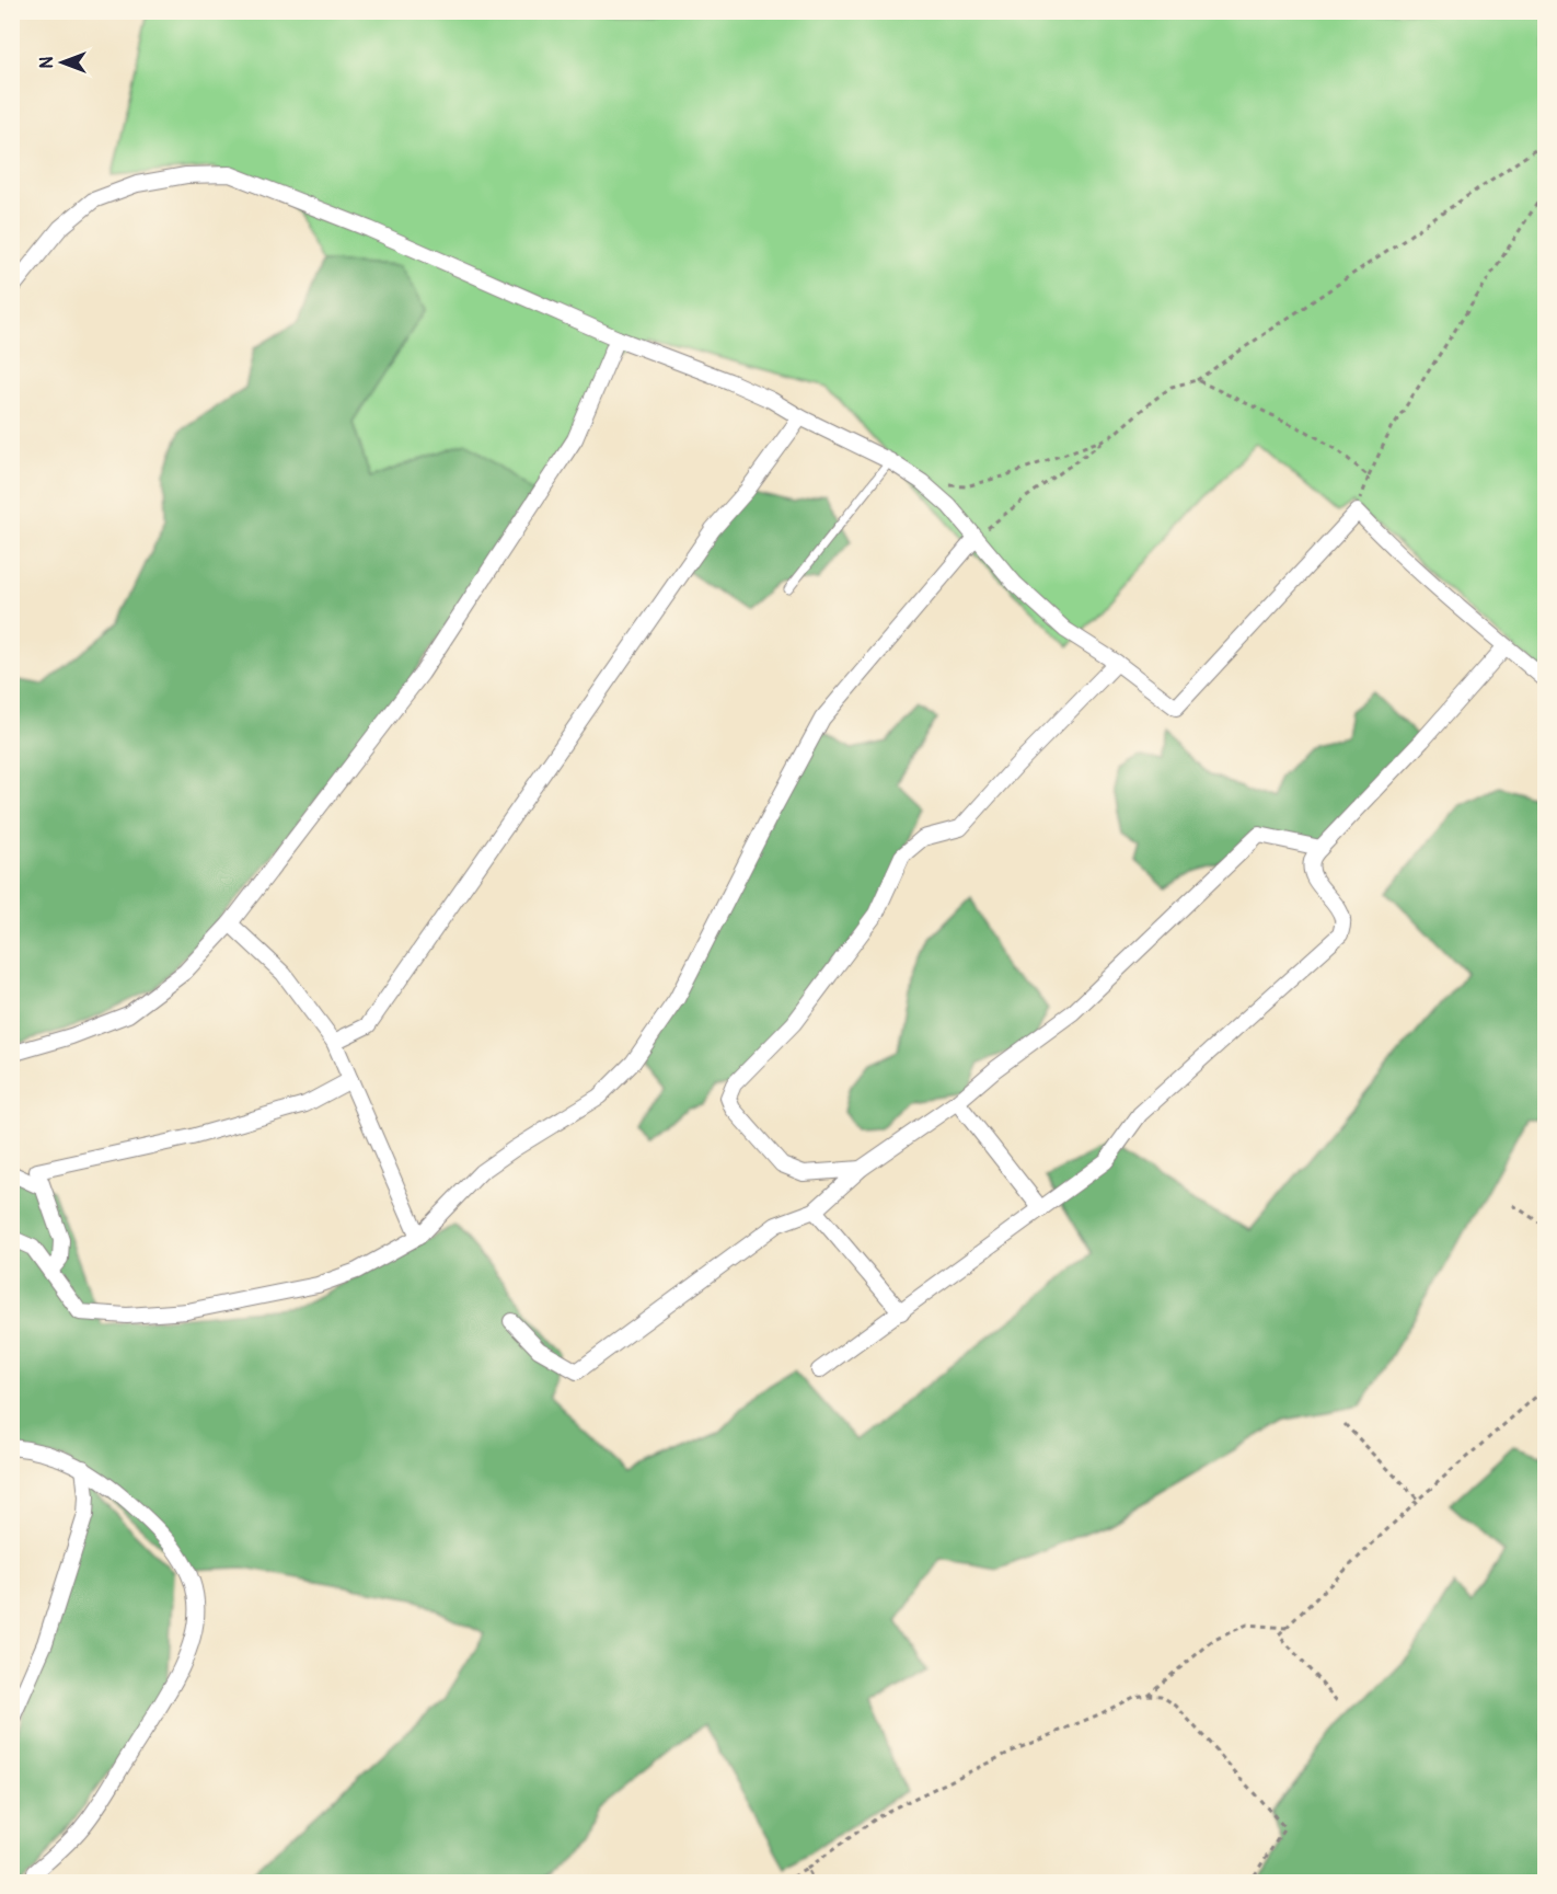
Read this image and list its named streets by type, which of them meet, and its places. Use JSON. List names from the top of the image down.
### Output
{
  "north": "left"
}
